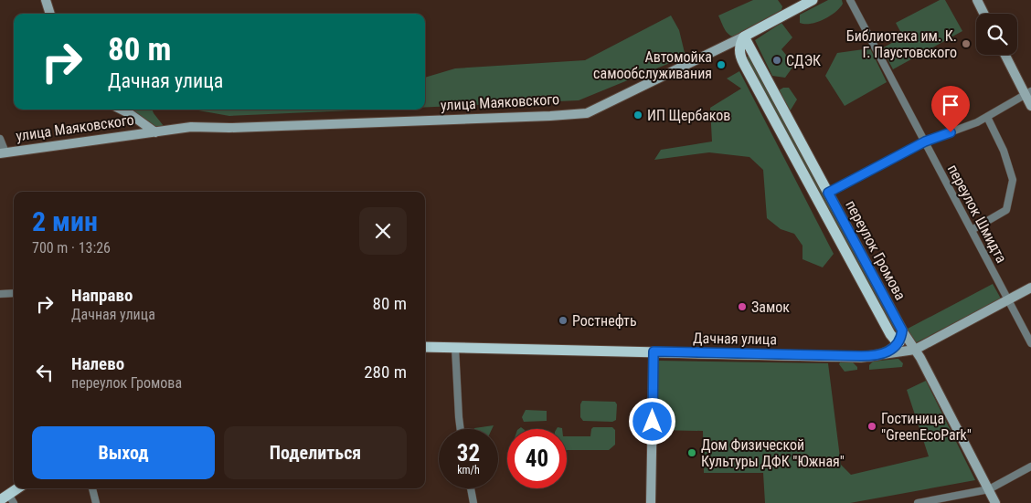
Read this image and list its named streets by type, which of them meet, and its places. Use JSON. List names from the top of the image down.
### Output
{
  "streets": {
    "main road": ["улица Маяковского", "переулок Громова", "Дачная улица"],
    "street": ["переулок Шмидта"]
  },
  "crossings": [
    ["улица Маяковского", "переулок Громова"],
    ["переулок Шмидта", "Дачная улица"],
    ["переулок Громова", "Дачная улица"]
  ],
  "places": [
    "Библиотека им. К. Г. Паустовского",
    "СДЭК",
    "Автомойка самообслуживания",
    "ИП Щербаков",
    "Замок",
    "Ростнефть",
    "Гостиница \"GreenEcoPark\"",
    "Дом Физической Культуры ДФК \"Южная\""
  ],
  "page": {
    "turn": ["80 m", "Дачная улица"],
    "heading": ["2 мин", "700 m · 13:26"],
    "list": [
      {
        "name": "Направо",
        "note": "Дачная улица",
        "value": "80 m"
      },
      {
        "name": "Налево",
        "note": "переулок Громова",
        "value": "280 m"
      }
    ],
    "buttons": ["Выход", "Поделиться"],
    "speed": "32 km/h",
    "limit": "40"
  }
}
